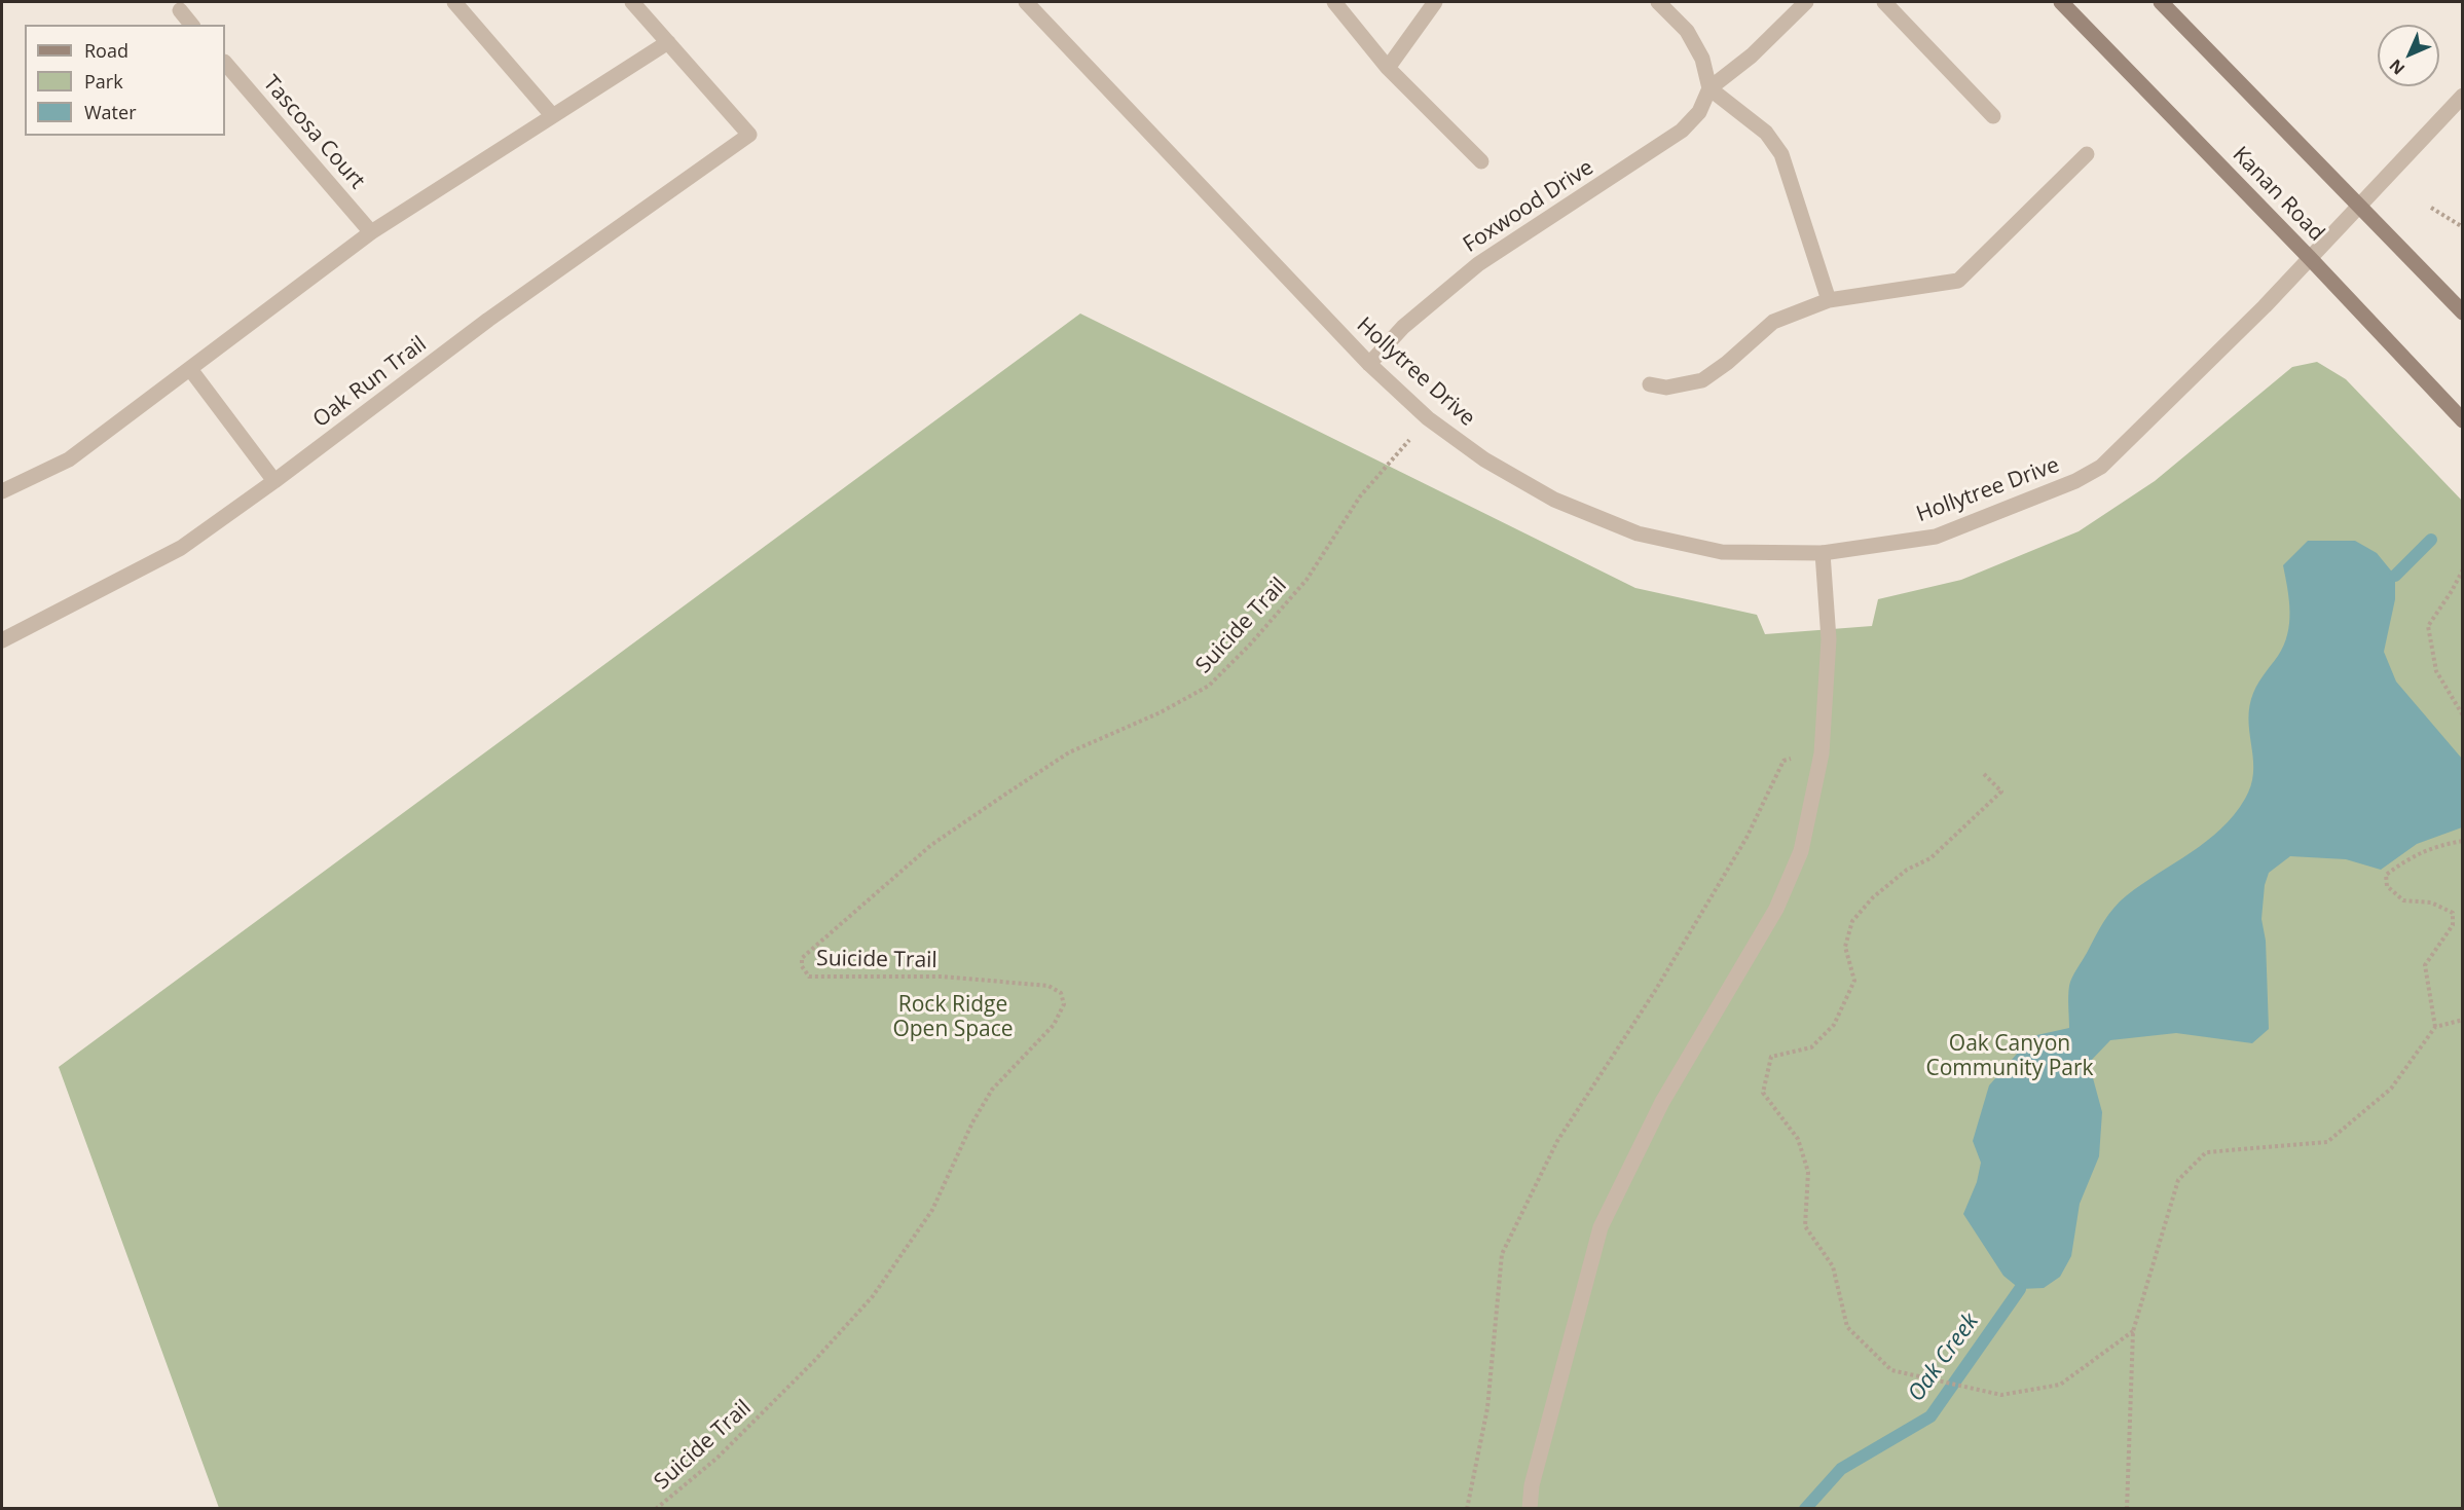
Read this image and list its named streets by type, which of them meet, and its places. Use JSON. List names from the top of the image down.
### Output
{
  "streets": {
    "main road": ["Kanan Road"],
    "street": [
      "Tascosa Court",
      "Foxwood Drive",
      "Hollytree Drive",
      "Oak Run Trail"
    ],
    "path": ["Suicide Trail"]
  },
  "crossings": [
    ["Kanan Road", "Hollytree Drive"],
    ["Foxwood Drive", "Hollytree Drive"],
    ["Hollytree Drive", "Suicide Trail"]
  ],
  "water": ["Oak Creek"],
  "parks": ["Rock Ridge Open Space", "Oak Canyon Community Park"],
  "legend": ["Road", "Park", "Water"],
  "north": "bottom left"
}
